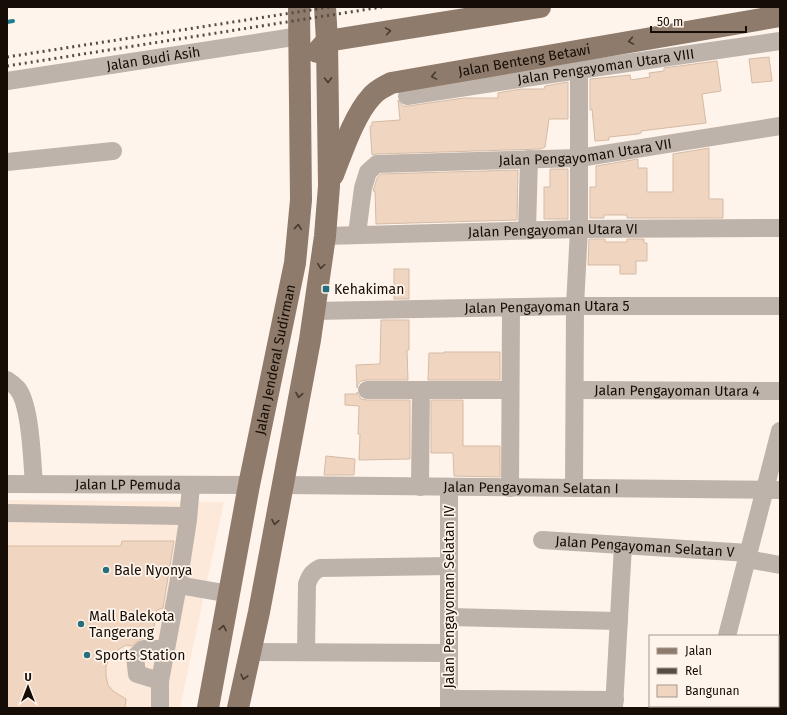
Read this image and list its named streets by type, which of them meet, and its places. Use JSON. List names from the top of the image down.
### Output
{
  "streets": {
    "main road": ["Jalan Benteng Betawi", "Jalan Jenderal Sudirman"],
    "street": [
      "Jalan Budi Asih",
      "Jalan Pengayoman Utara VIII",
      "Jalan Pengayoman Utara VII",
      "Jalan Pengayoman Utara VI",
      "Jalan Pengayoman Utara 5",
      "Jalan Pengayoman Utara 4",
      "Jalan LP Pemuda",
      "Jalan Pengayoman Selatan I",
      "Jalan Pengayoman Selatan V",
      "Jalan Pengayoman Selatan IV"
    ]
  },
  "crossings": [
    ["Jalan Budi Asih", "Jalan Jenderal Sudirman"],
    ["Jalan Benteng Betawi", "Jalan Jenderal Sudirman"],
    ["Jalan Pengayoman Utara VII", "Jalan Pengayoman Utara VI"],
    ["Jalan Pengayoman Utara VI", "Jalan Jenderal Sudirman"],
    ["Jalan Pengayoman Utara 5", "Jalan Jenderal Sudirman"],
    ["Jalan Jenderal Sudirman", "Jalan LP Pemuda"],
    ["Jalan Jenderal Sudirman", "Jalan Pengayoman Selatan I"],
    ["Jalan Pengayoman Selatan I", "Jalan Pengayoman Selatan IV"]
  ],
  "places": {
    "transit": ["Kehakiman"],
    "other": ["Bale Nyonya", "Mall Balekota Tangerang", "Sports Station"]
  },
  "legend": ["Jalan", "Rel", "Bangunan"],
  "scale_bar": "50 m",
  "north": "top"
}
